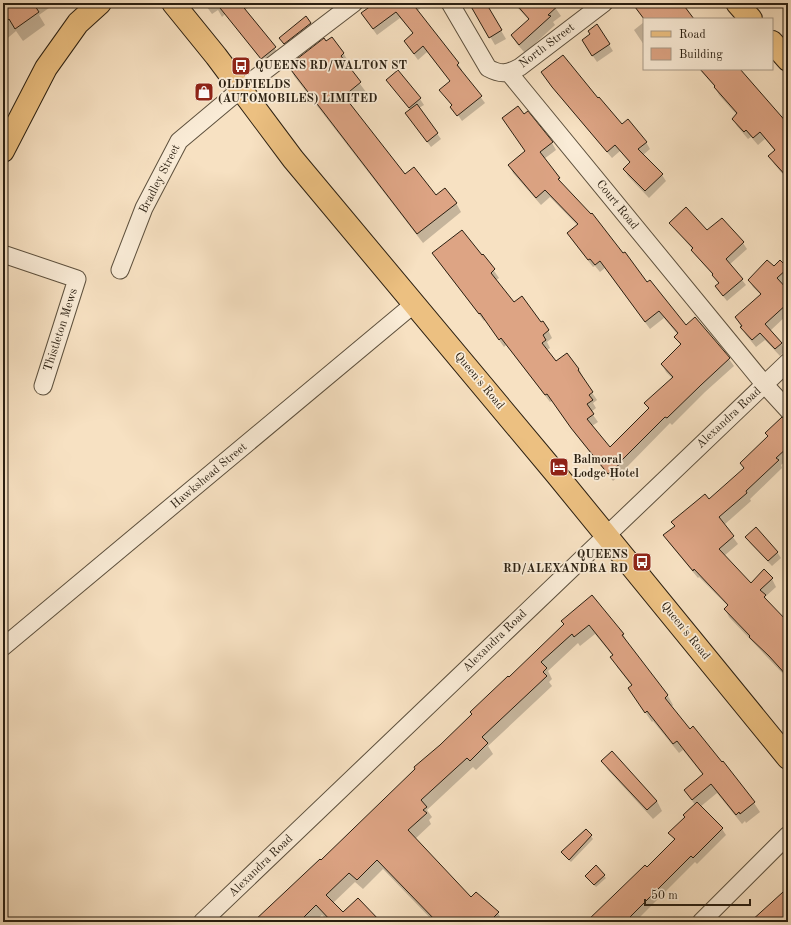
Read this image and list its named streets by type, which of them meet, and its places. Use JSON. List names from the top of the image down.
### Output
{
  "streets": {
    "main road": ["Queen's Road"],
    "street": [
      "North Street",
      "Bradley Street",
      "Court Road",
      "Thistleton Mews",
      "Alexandra Road",
      "Hawkshead Street"
    ]
  },
  "crossings": [
    ["North Street", "Court Road"],
    ["Bradley Street", "Queen's Road"],
    ["Court Road", "Alexandra Road"],
    ["Queen's Road", "Alexandra Road"],
    ["Queen's Road", "Hawkshead Street"]
  ],
  "places": {
    "bus stop": ["QUEENS RD/WALTON ST", "QUEENS RD/ALEXANDRA RD"],
    "shop": ["OLDFIELDS (AUTOMOBILES) LIMITED"],
    "hotel": ["Balmoral Lodge Hotel"]
  },
  "legend": ["Road", "Building"],
  "scale_bar": "50 m"
}
